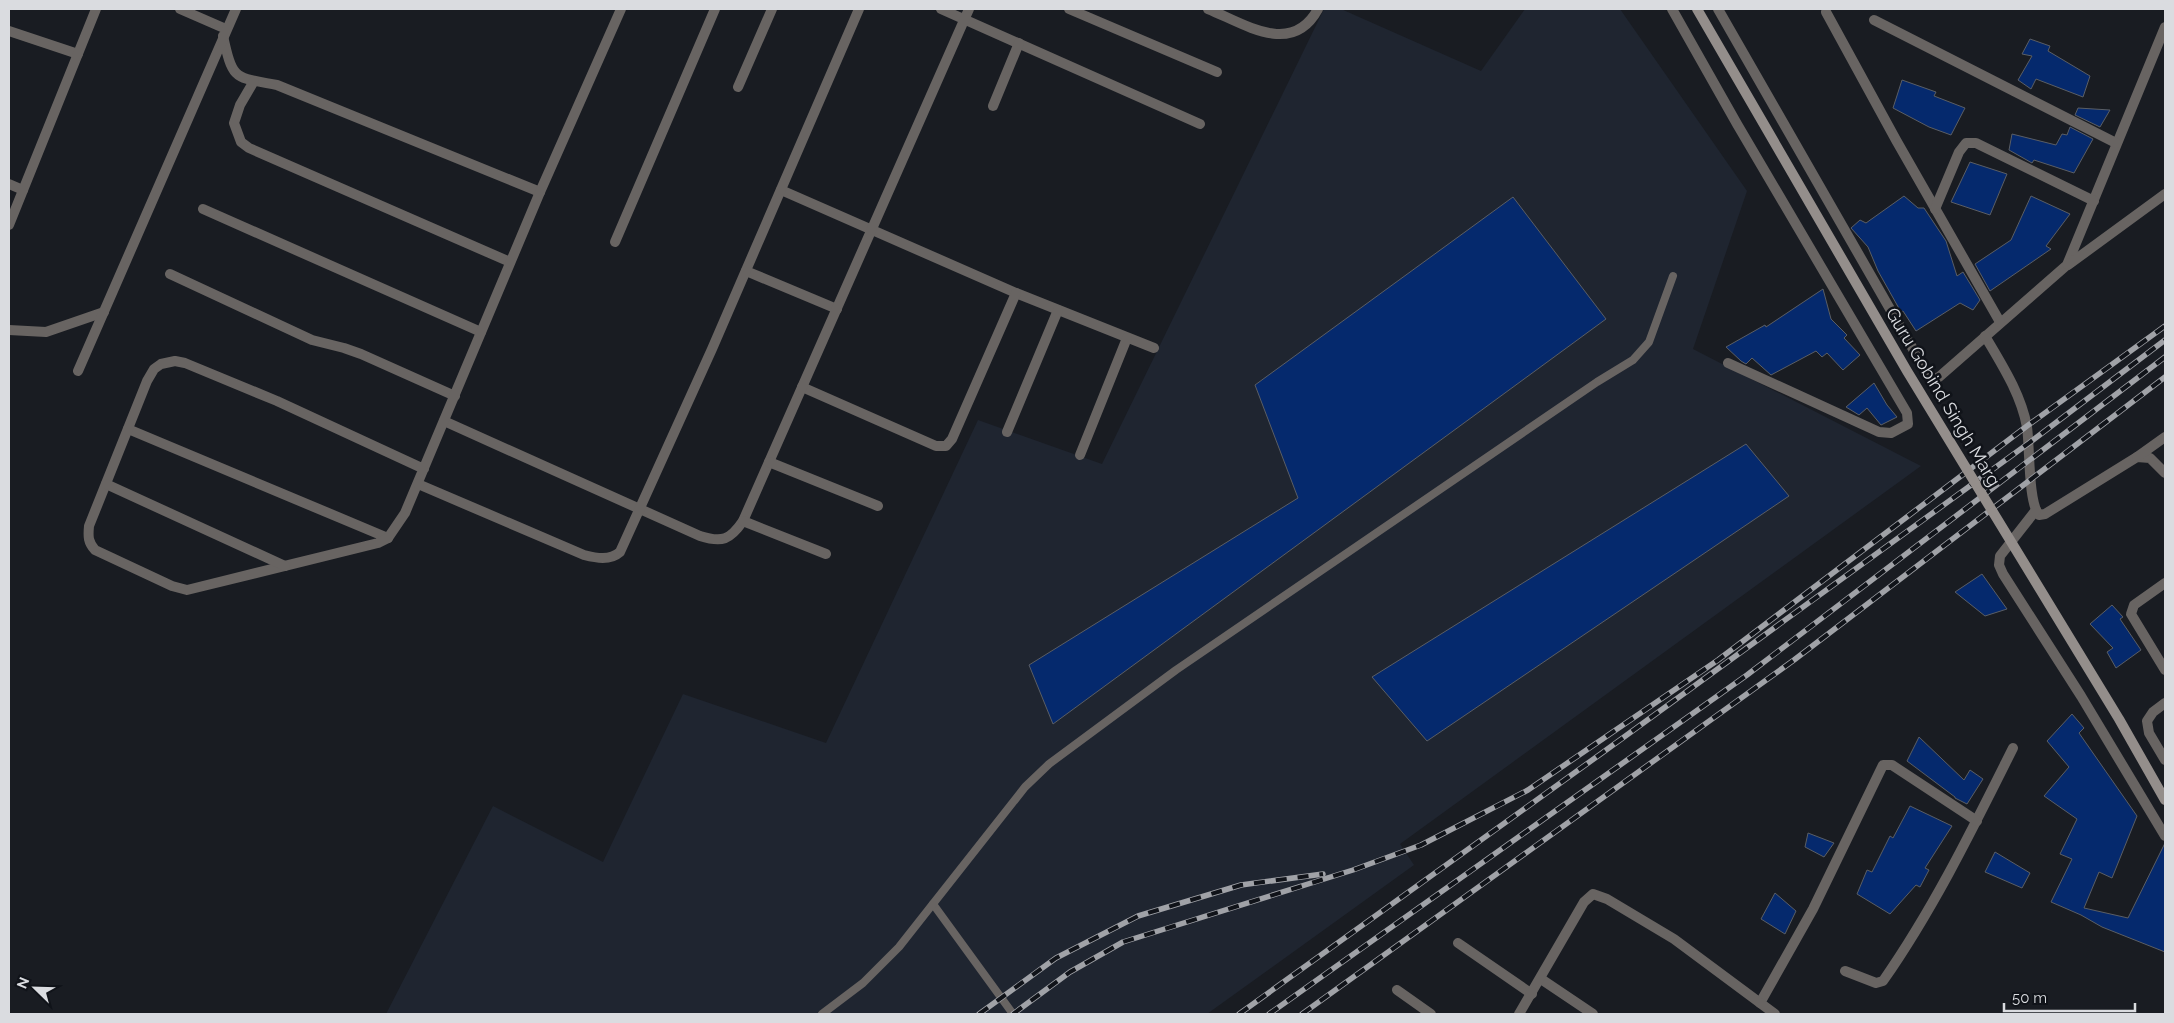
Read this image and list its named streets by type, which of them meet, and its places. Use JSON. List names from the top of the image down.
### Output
{
  "streets": {
    "street": ["Guru Gobind Singh Marg"]
  },
  "scale_bar": "50 m",
  "north": "top left"
}
